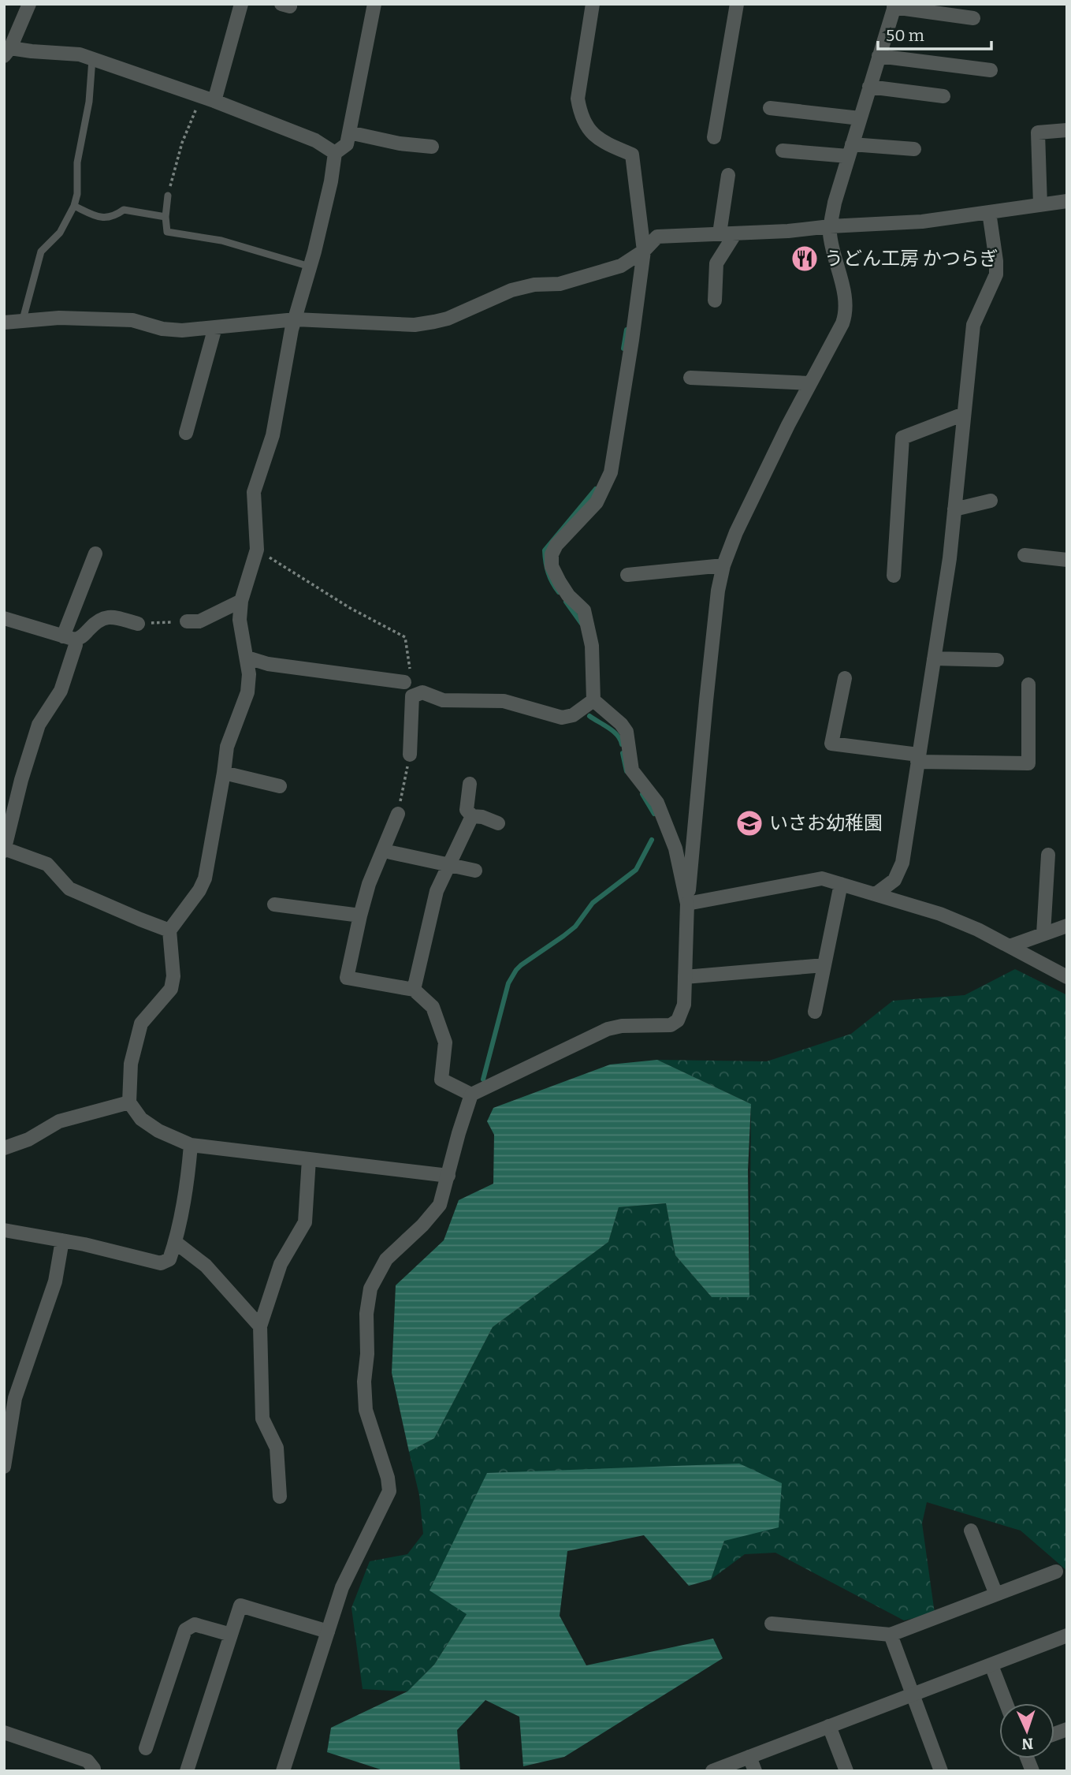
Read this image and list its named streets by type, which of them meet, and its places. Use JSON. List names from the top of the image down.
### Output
{
  "places": {
    "restaurant": ["うどん工房 かつらぎ"],
    "school or university": ["いさお幼稚園"]
  },
  "scale_bar": "50 m",
  "north": "bottom"
}
